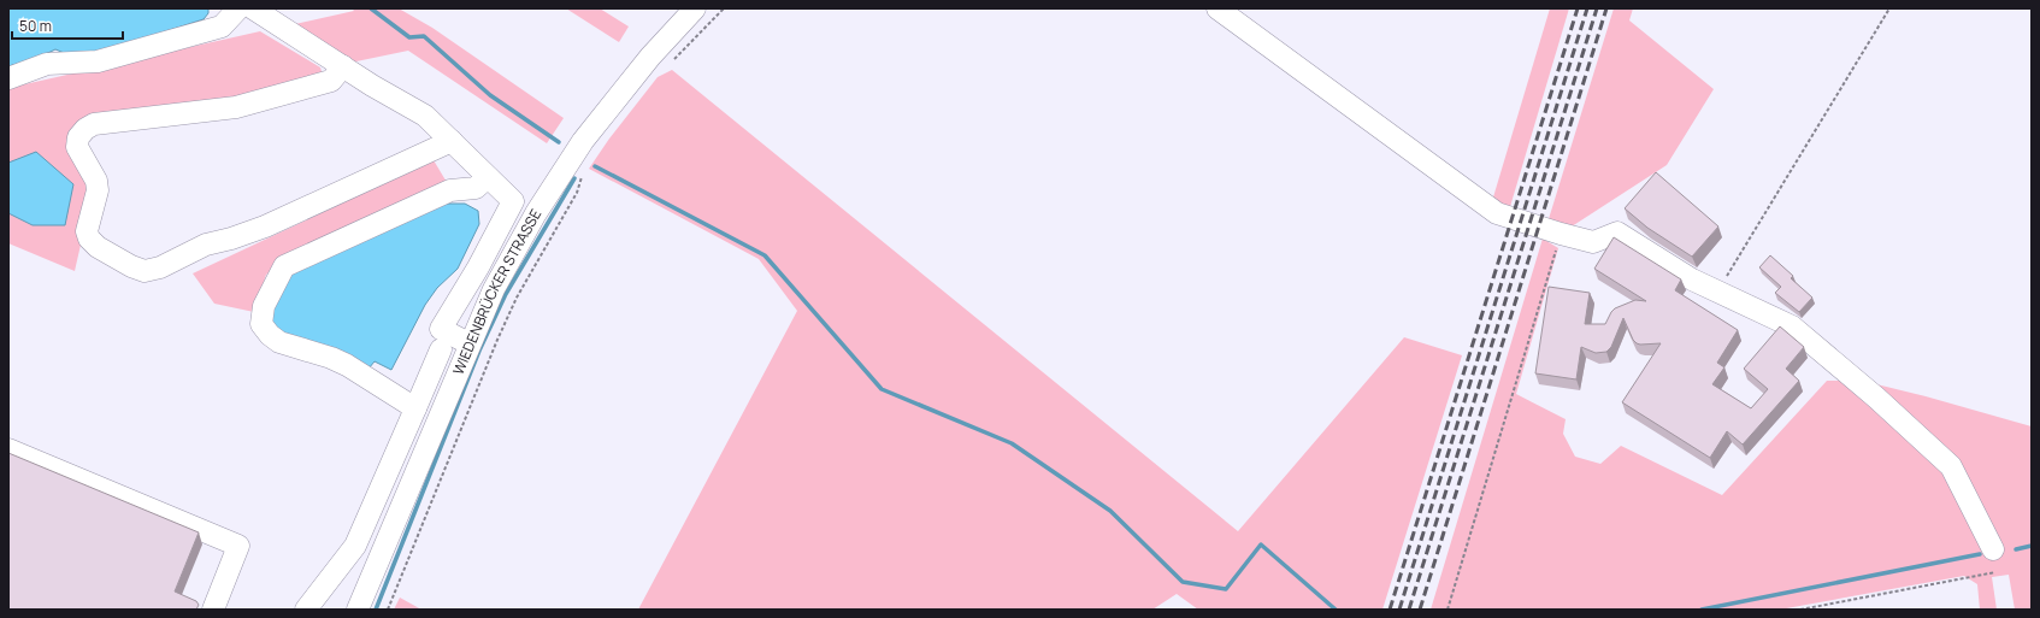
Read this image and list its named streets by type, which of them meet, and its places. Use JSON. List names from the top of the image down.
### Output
{
  "streets": {
    "street": ["WIEDENBRÜCKER STRASSE"]
  },
  "scale_bar": "50 m"
}
